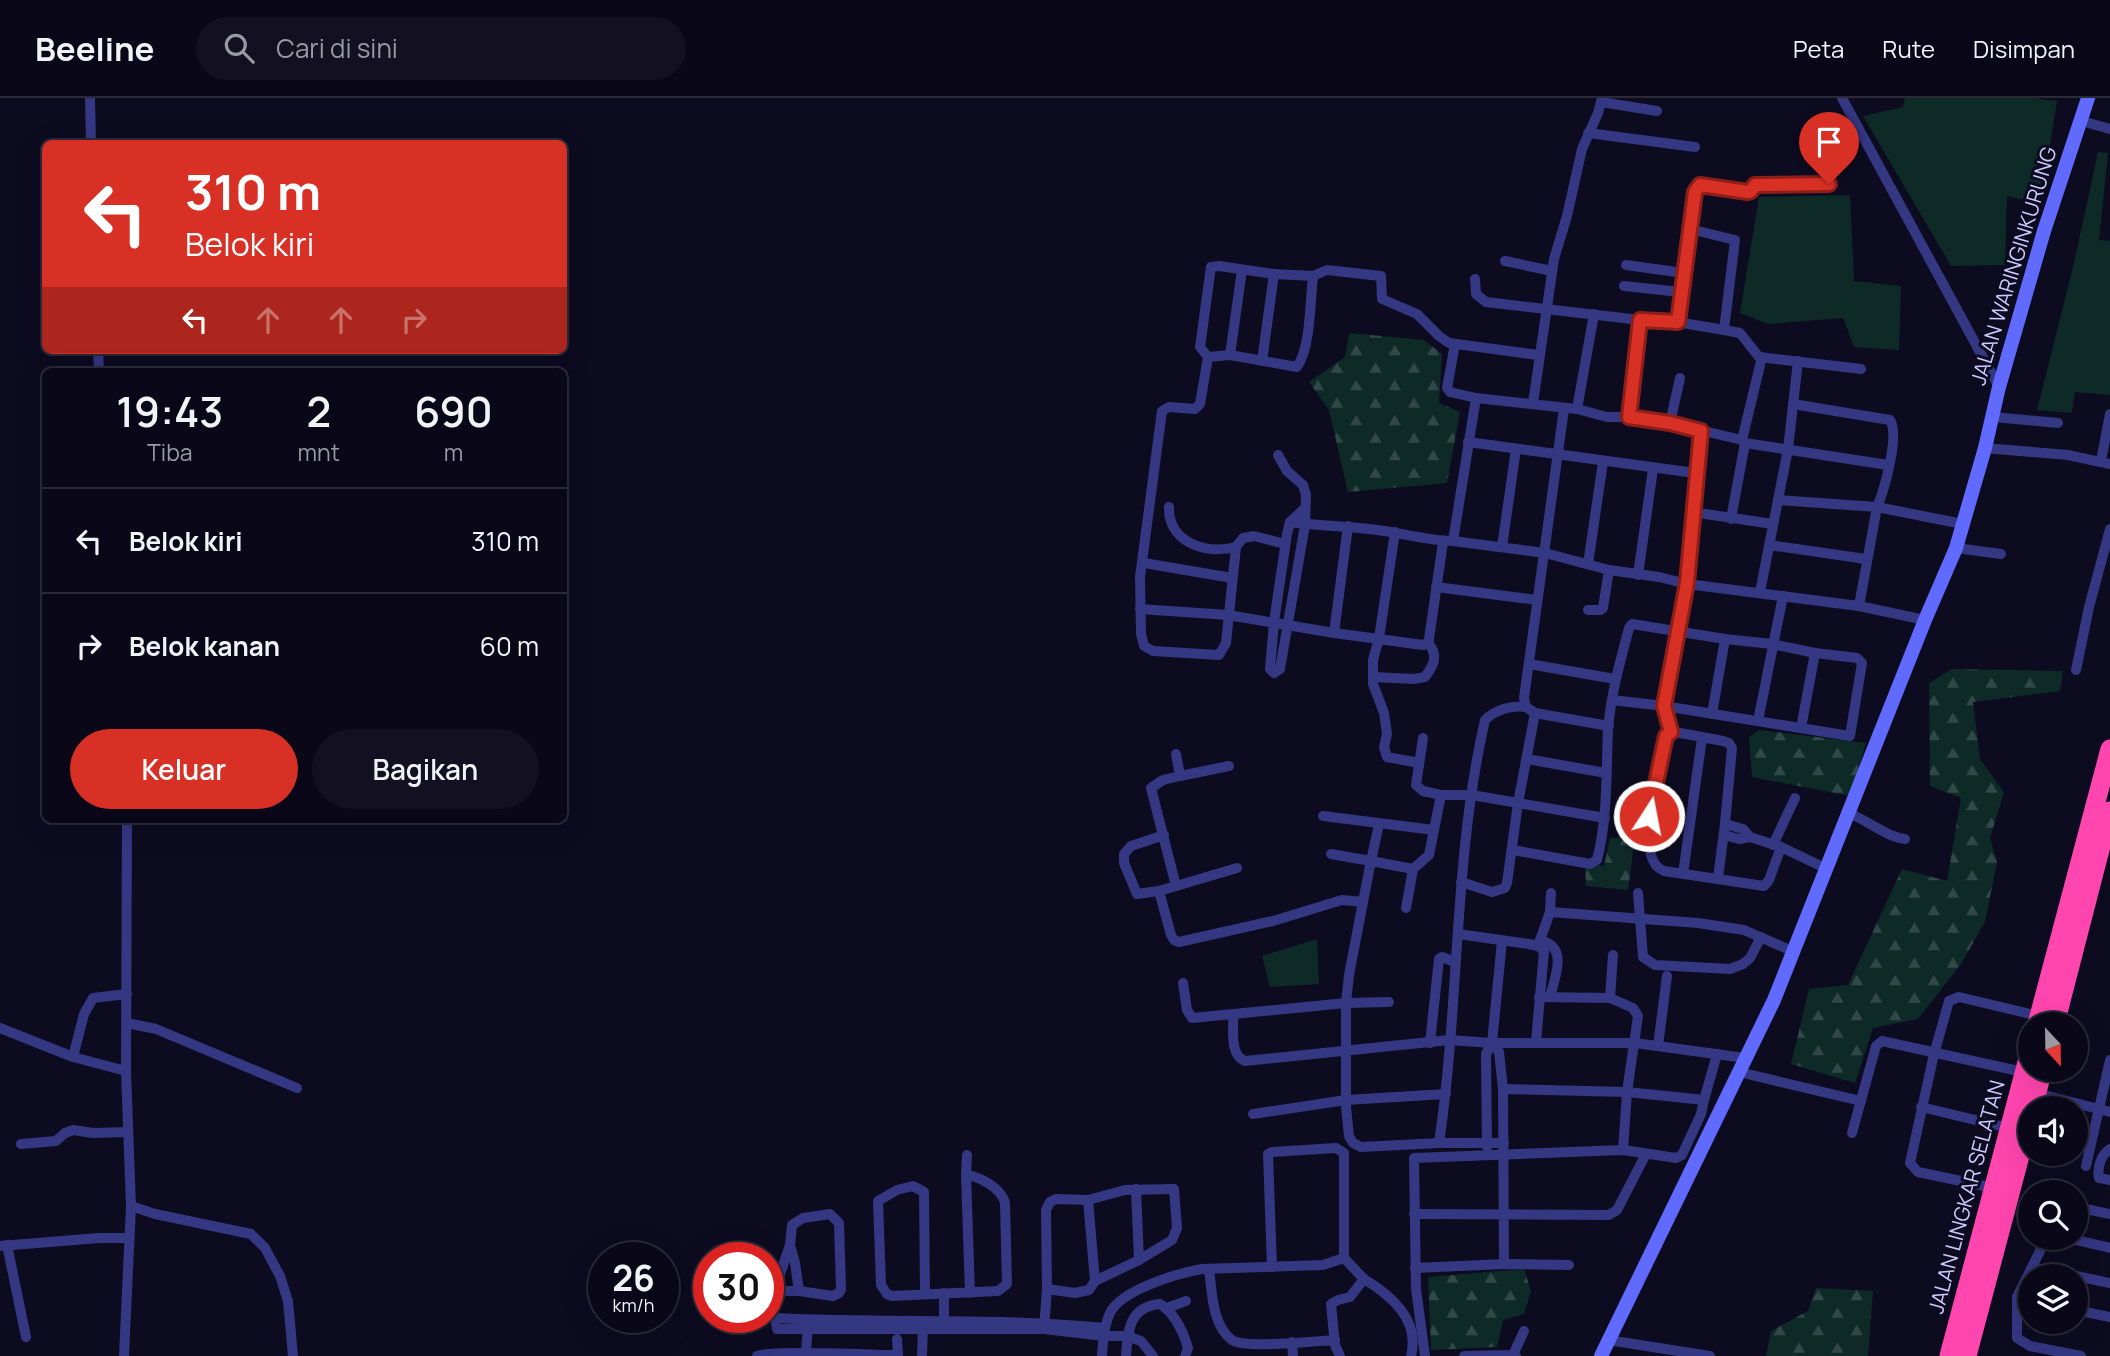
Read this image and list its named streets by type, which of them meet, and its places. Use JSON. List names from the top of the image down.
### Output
{
  "streets": {
    "highway": ["JALAN LINGKAR SELATAN"],
    "street": ["JALAN WARINGINKURUNG"]
  },
  "north": "bottom",
  "page": {
    "header": "Beeline",
    "search": "Cari di sini",
    "nav": ["Peta", "Rute", "Disimpan"],
    "turn": ["310 m", "Belok kiri"],
    "eta": [
      "19:43",
      "Tiba",
      "2",
      "mnt",
      "690",
      "m"
    ],
    "list": [
      {
        "name": "Belok kiri",
        "value": "310 m"
      },
      {
        "name": "Belok kanan",
        "value": "60 m"
      }
    ],
    "buttons": ["Keluar", "Bagikan"],
    "speed": "26 km/h",
    "limit": "30"
  }
}
